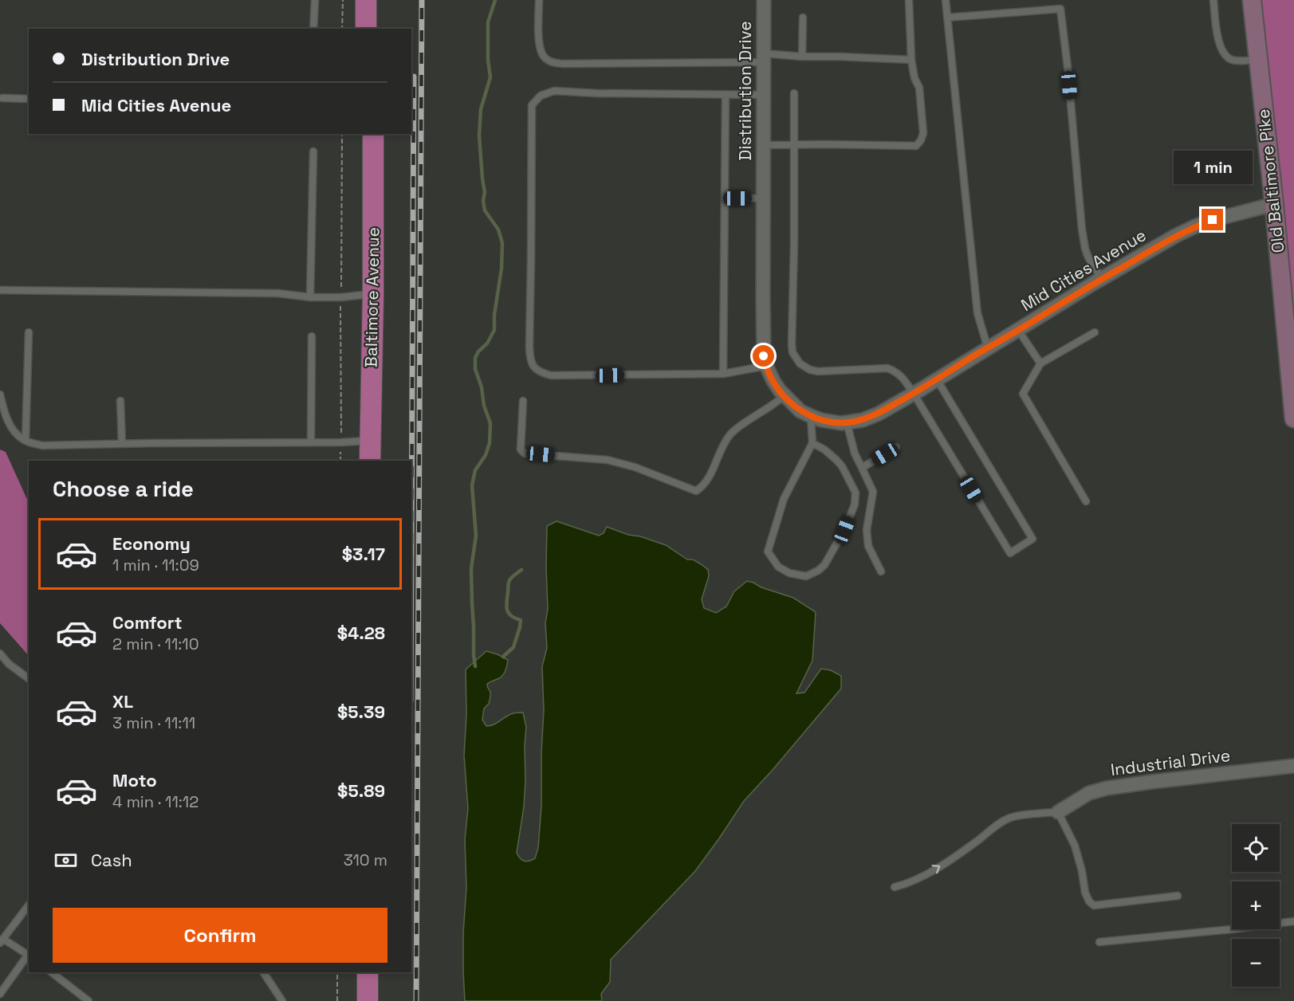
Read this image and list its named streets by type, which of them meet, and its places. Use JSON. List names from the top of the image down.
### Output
{
  "streets": {
    "main road": ["Old Baltimore Pike", "Baltimore Avenue"],
    "street": ["Distribution Drive", "Mid Cities Avenue", "Industrial Drive"]
  },
  "crossings": [
    ["Distribution Drive", "Mid Cities Avenue"],
    ["Old Baltimore Pike", "Mid Cities Avenue"]
  ],
  "page": {
    "banner": ["Distribution Drive", "Mid Cities Avenue"],
    "bubble": "1 min",
    "heading": "Choose a ride",
    "list": [
      {
        "name": "Economy",
        "note": "1 min · 11:09",
        "value": "$3.17"
      },
      {
        "name": "Comfort",
        "note": "2 min · 11:10",
        "value": "$4.28"
      },
      {
        "name": "XL",
        "note": "3 min · 11:11",
        "value": "$5.39"
      },
      {
        "name": "Moto",
        "note": "4 min · 11:12",
        "value": "$5.89"
      }
    ],
    "map_buttons": ["+", "−"],
    "pay": ["Cash", "310 m"],
    "buttons": "Confirm"
  }
}
